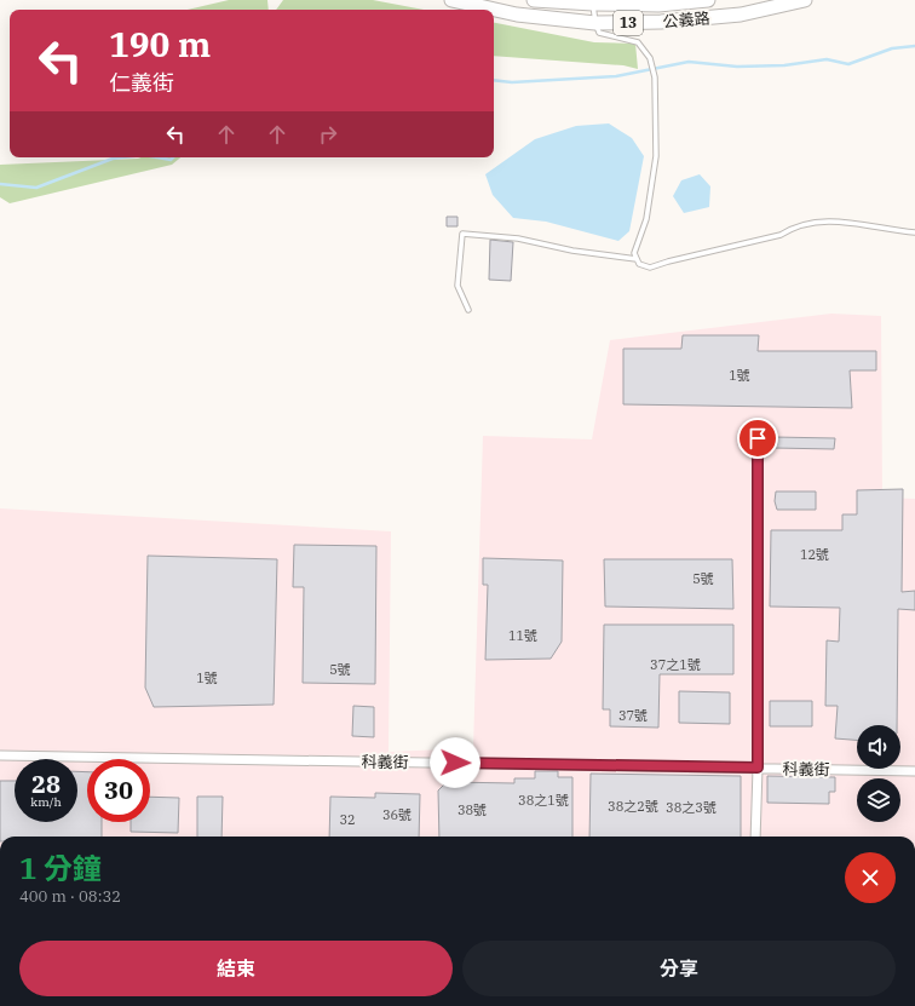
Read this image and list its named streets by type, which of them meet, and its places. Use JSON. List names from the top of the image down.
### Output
{
  "streets": {
    "main road": ["公義路", "13"],
    "street": ["科義街"]
  },
  "house_numbers": [
    "1號",
    "12號",
    "5號",
    "11號",
    "37之1號",
    "5號",
    "1號",
    "37號",
    "38之1號",
    "38之2號",
    "38之3號",
    "38號",
    "36號",
    "32"
  ],
  "page": {
    "turn": ["190 m", "仁義街"],
    "speed": "28 km/h",
    "limit": "30",
    "heading": ["1 分鐘", "400 m · 08:32"],
    "buttons": ["結束", "分享"]
  }
}
